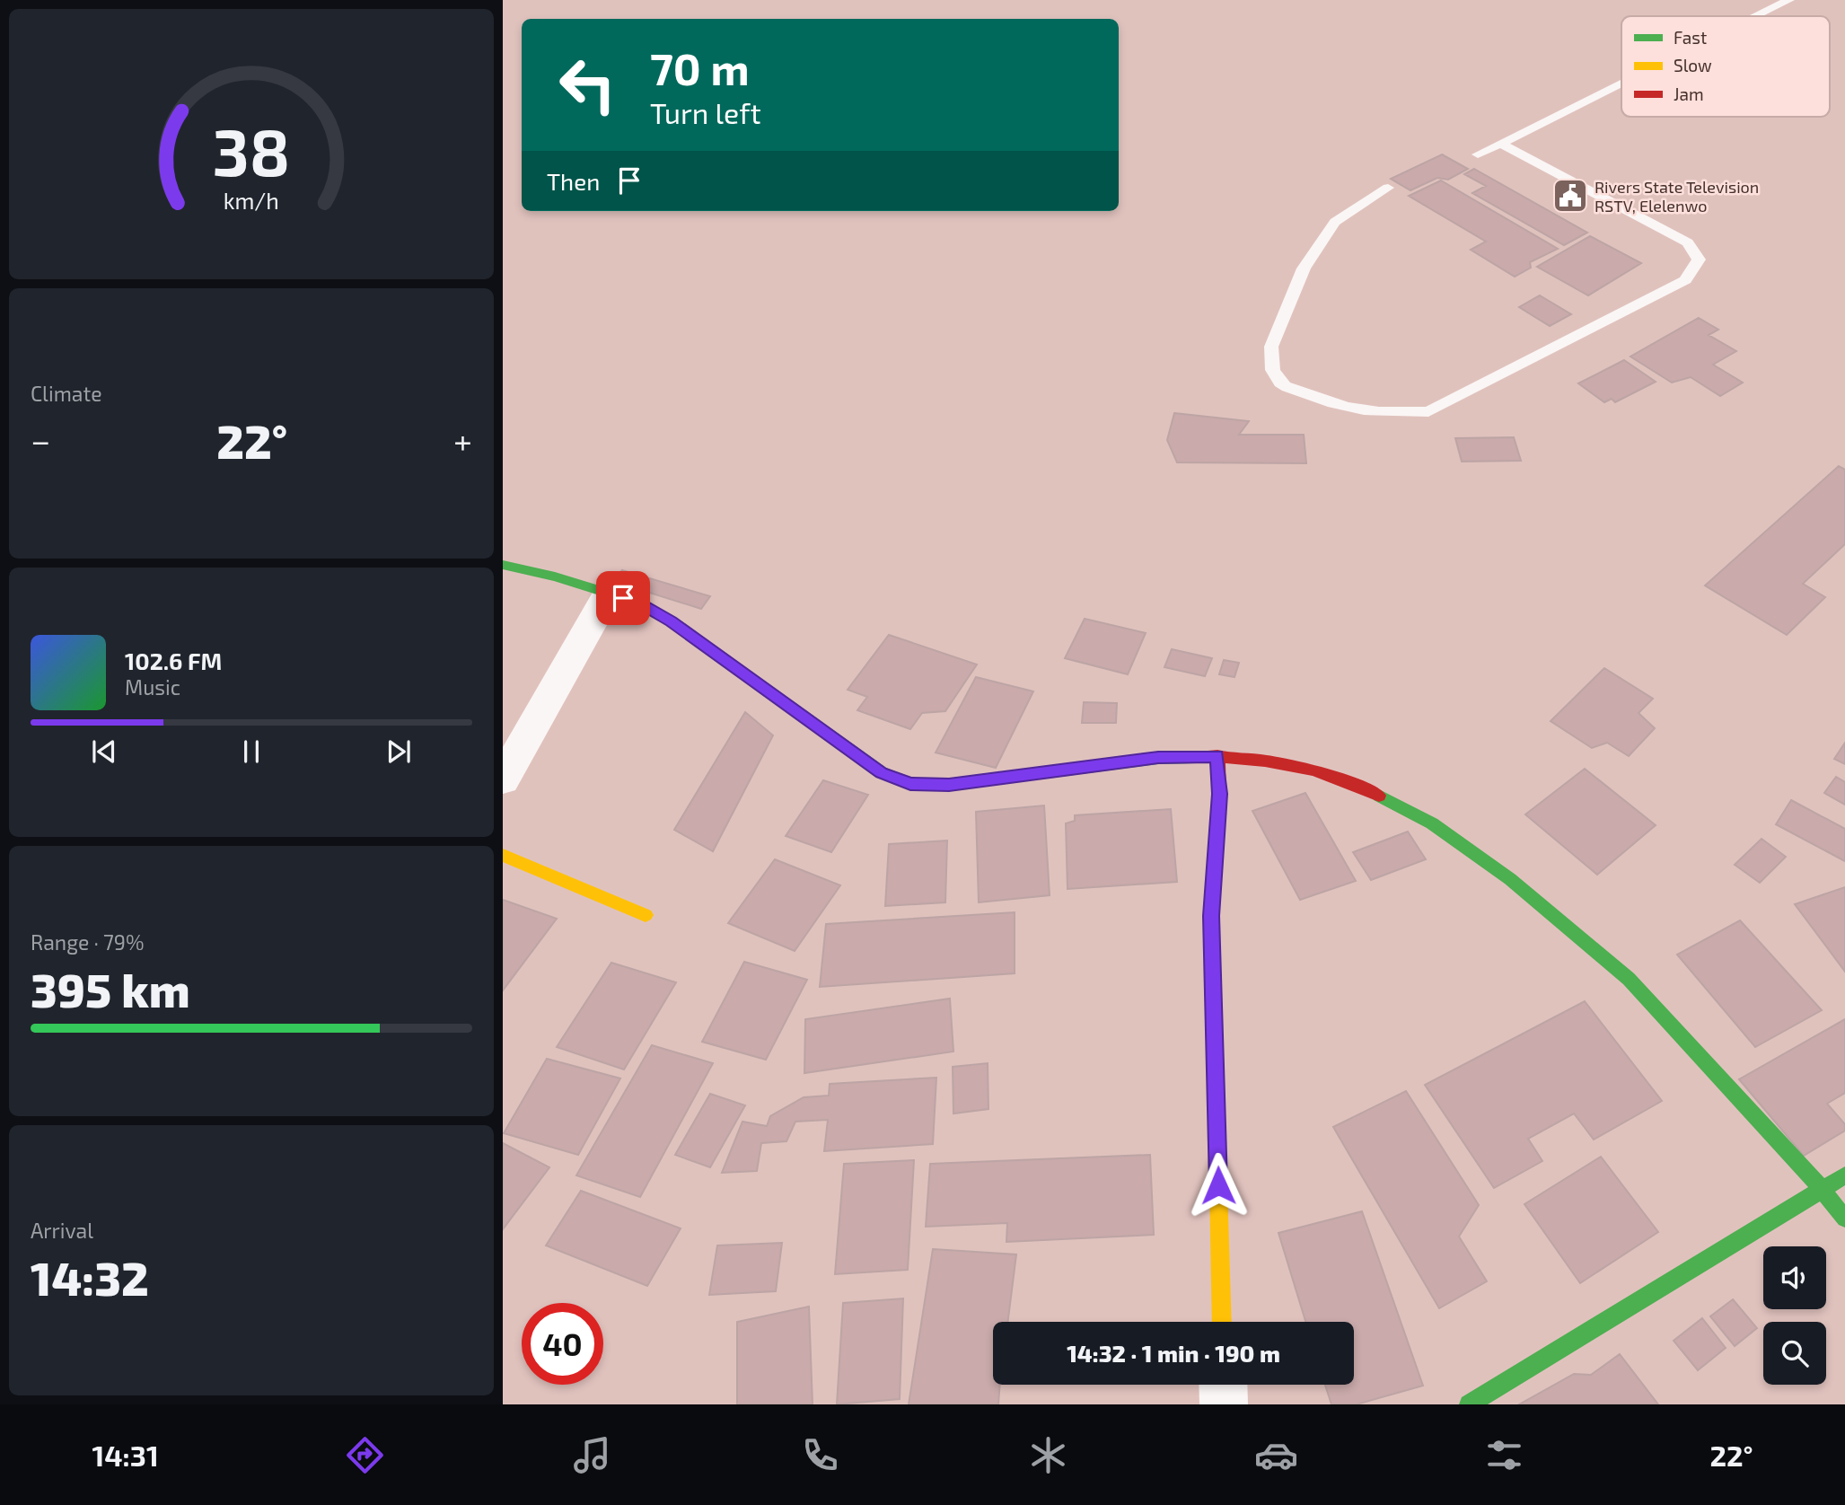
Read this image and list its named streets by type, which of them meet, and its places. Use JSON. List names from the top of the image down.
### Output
{
  "places": {
    "public building": ["Rivers State Television RSTV, Elelenwo"]
  },
  "legend": ["Fast", "Slow", "Jam"],
  "page": {
    "turn": ["70 m", "Turn left"],
    "then": "Then",
    "tile": [
      "Climate",
      ["Range · 79%", "395 km"],
      ["Arrival", "14:32"]
    ],
    "heat": ["−", "22°", "+"],
    "song": ["102.6 FM", "Music"],
    "limit": "40",
    "trip": "14:32 · 1 min · 190 m",
    "tabs": ["14:31", "22°"],
    "gauge": ["38", "km/h"]
  }
}
